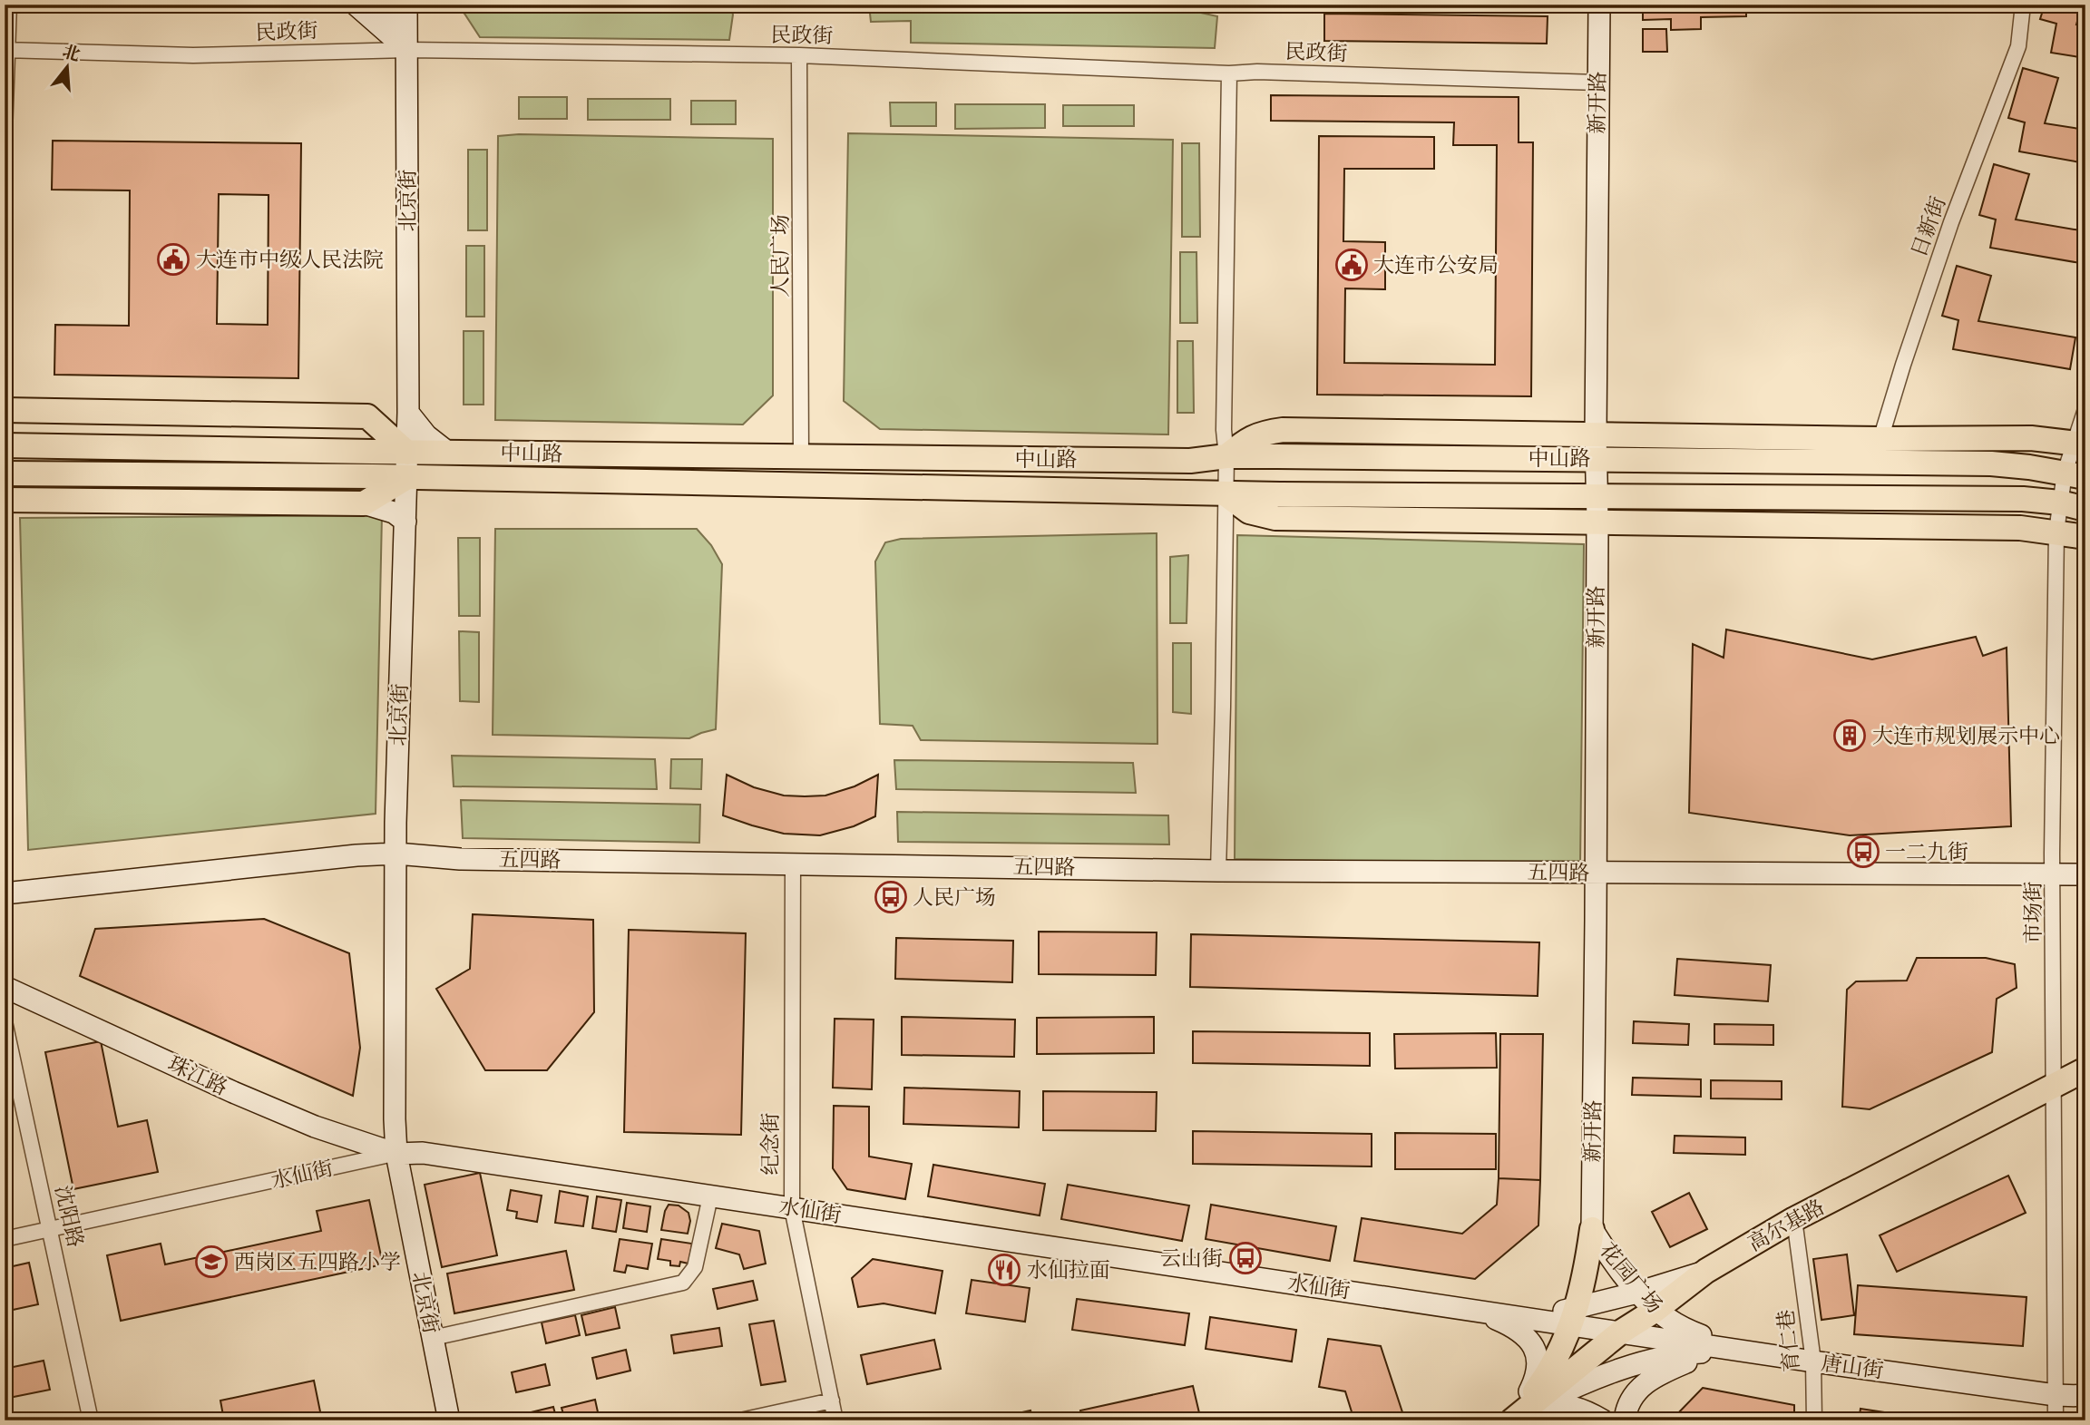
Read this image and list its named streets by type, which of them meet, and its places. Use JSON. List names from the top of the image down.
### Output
{
  "streets": {
    "main road": [
      "新开路",
      "北京街",
      "中山路",
      "五四路",
      "珠江路",
      "水仙街",
      "高尔基路",
      "花园广场",
      "唐山街"
    ],
    "street": [
      "民政街",
      "日新街",
      "人民广场",
      "市场街",
      "纪念街",
      "沈阳路",
      "育仁巷"
    ]
  },
  "crossings": [
    ["民政街", "新开路"],
    ["民政街", "北京街"],
    ["民政街", "人民广场"],
    ["新开路", "中山路"],
    ["新开路", "五四路"],
    ["新开路", "花园广场"],
    ["北京街", "中山路"],
    ["北京街", "五四路"],
    ["北京街", "珠江路"],
    ["北京街", "水仙街"],
    ["日新街", "中山路"],
    ["人民广场", "中山路"],
    ["中山路", "市场街"],
    ["五四路", "市场街"],
    ["五四路", "纪念街"],
    ["市场街", "高尔基路"],
    ["市场街", "唐山街"],
    ["珠江路", "水仙街"],
    ["纪念街", "水仙街"],
    ["水仙街", "沈阳路"],
    ["水仙街", "高尔基路"],
    ["水仙街", "唐山街"],
    ["高尔基路", "花园广场"],
    ["高尔基路", "育仁巷"],
    ["高尔基路", "唐山街"],
    ["花园广场", "唐山街"],
    ["育仁巷", "唐山街"]
  ],
  "places": {
    "public building": ["大连市中级人民法院", "大连市公安局"],
    "building": ["大连市规划展示中心"],
    "bus stop": ["一二九街", "人民广场", "云山街"],
    "school or university": ["西岗区五四路小学"],
    "restaurant": ["水仙拉面"]
  },
  "north": "top"
}
